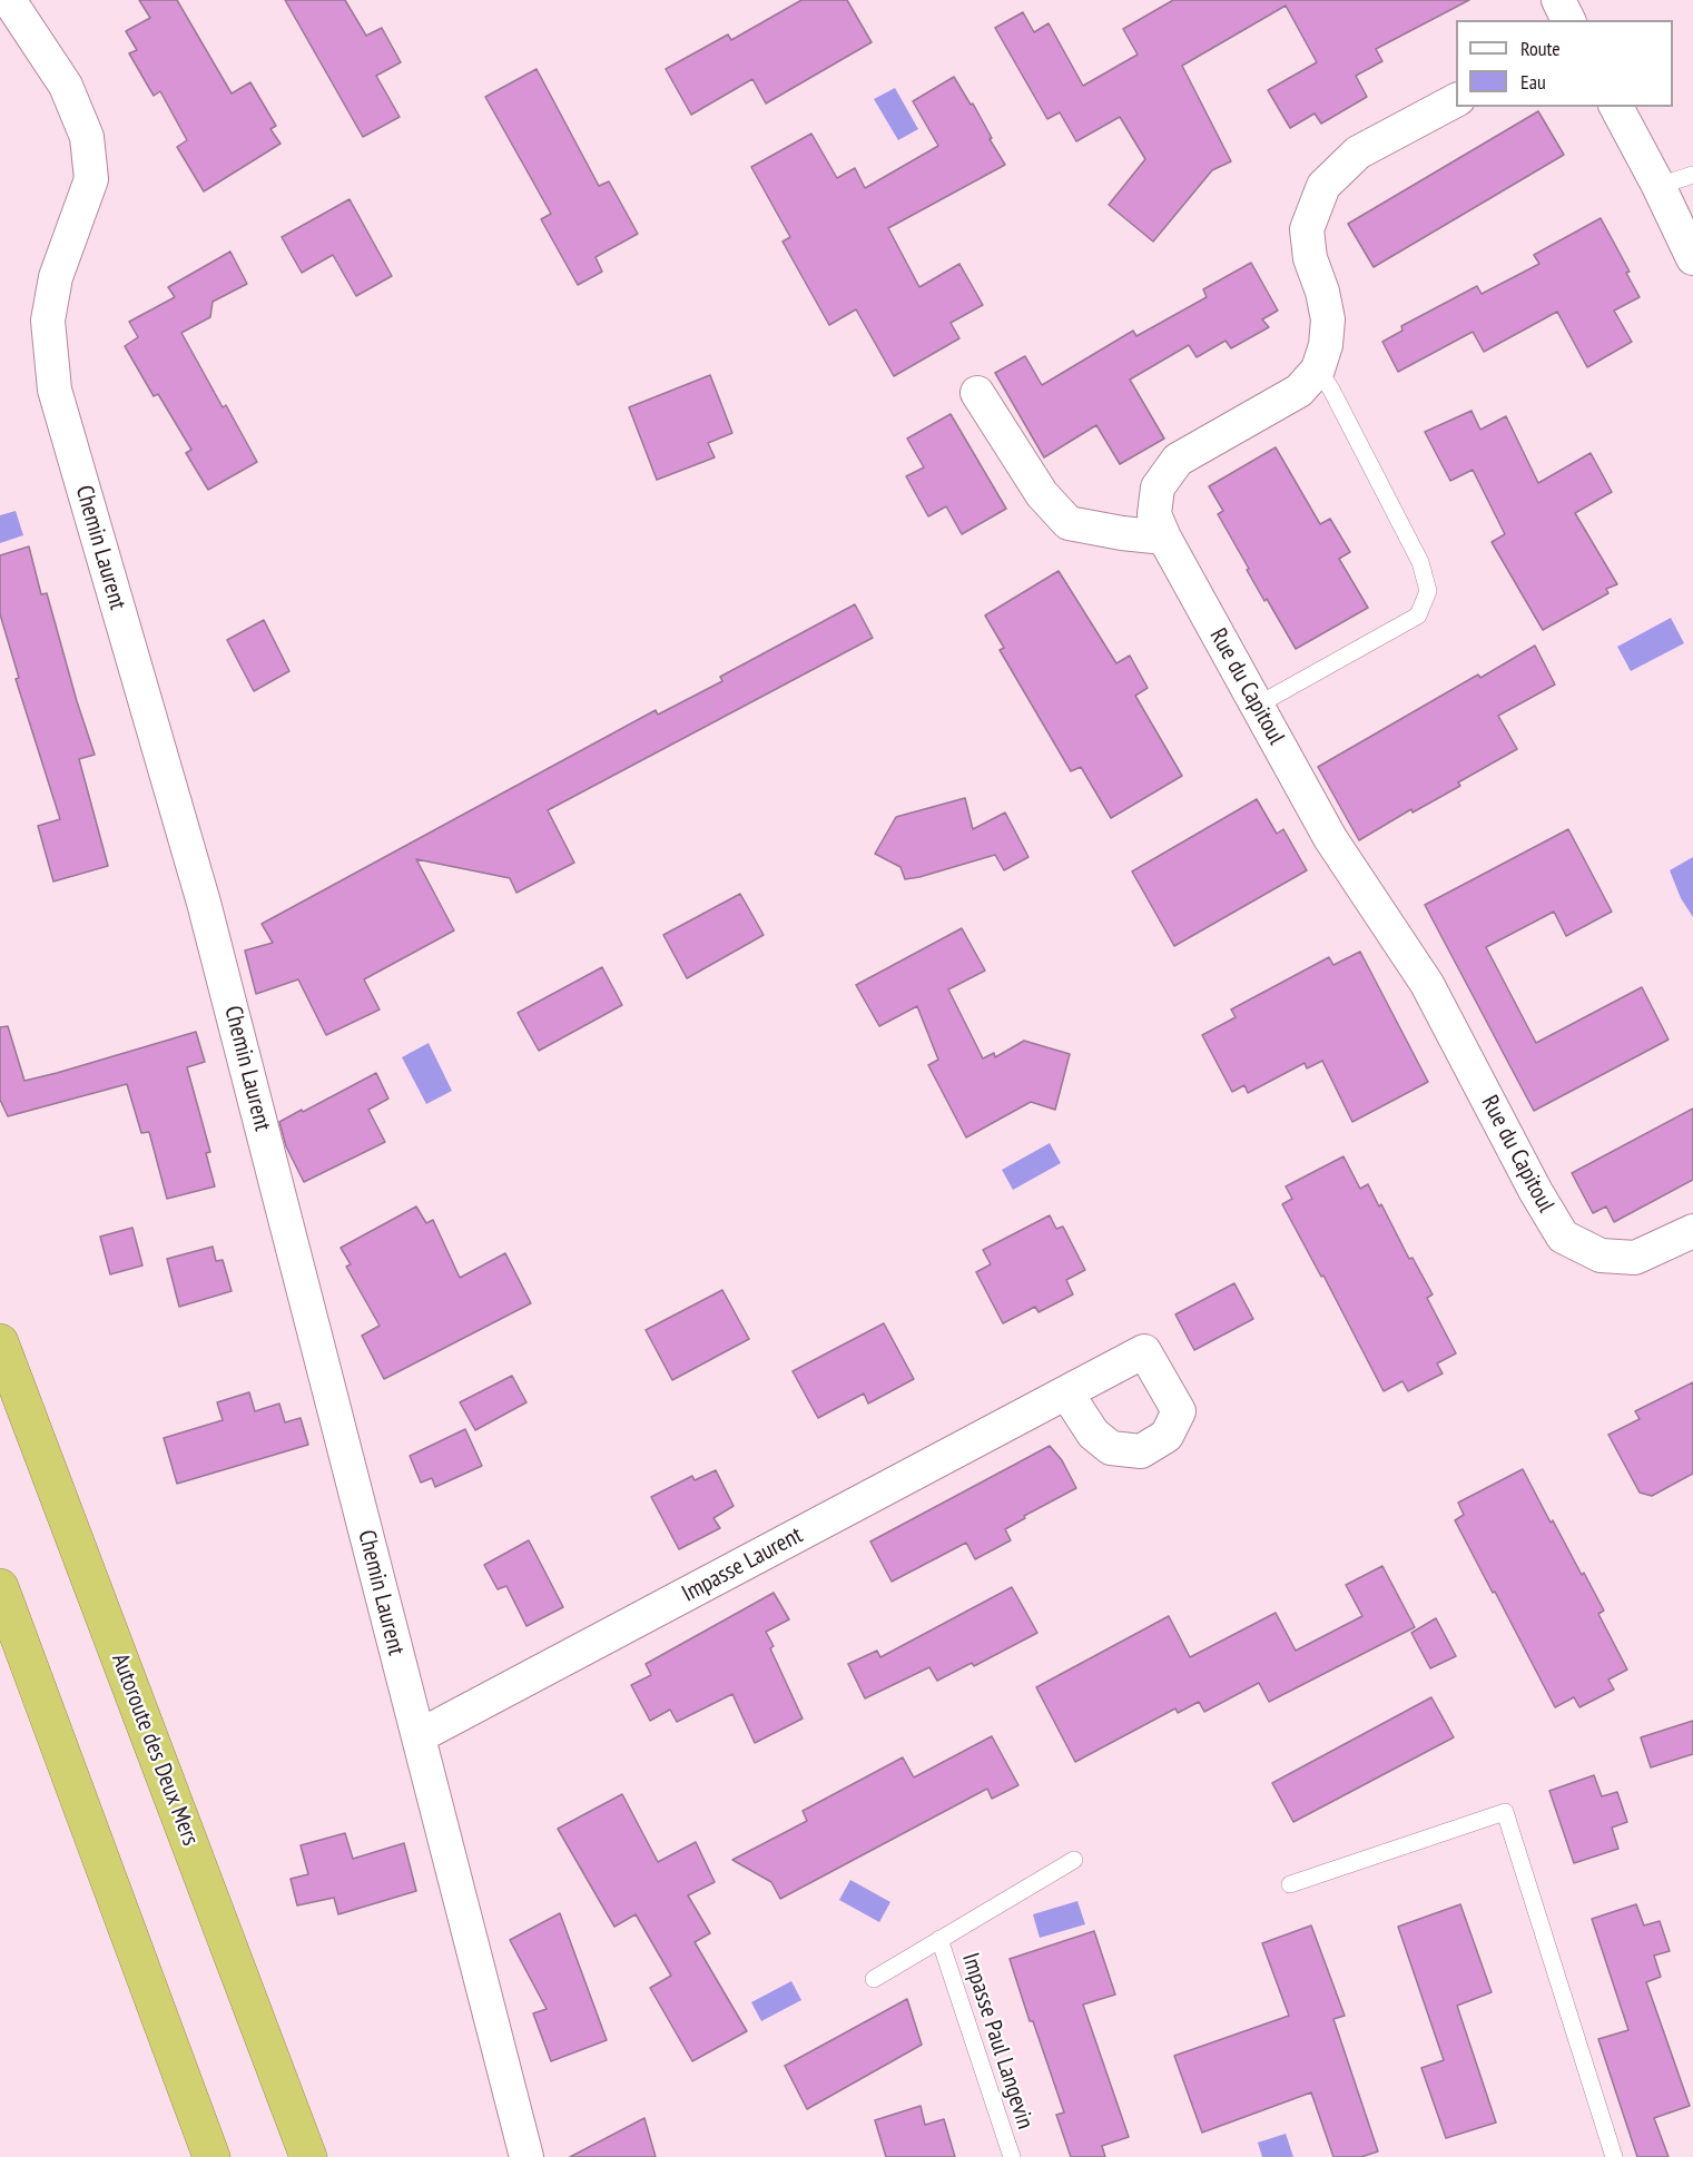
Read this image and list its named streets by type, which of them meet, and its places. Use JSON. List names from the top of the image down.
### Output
{
  "streets": {
    "highway": ["Autoroute des Deux Mers"],
    "street": ["Chemin Laurent", "Rue du Capitoul", "Impasse Laurent"],
    "lane": ["Impasse Paul Langevin"]
  },
  "crossings": [
    ["Chemin Laurent", "Impasse Laurent"]
  ],
  "legend": ["Route", "Eau"]
}
